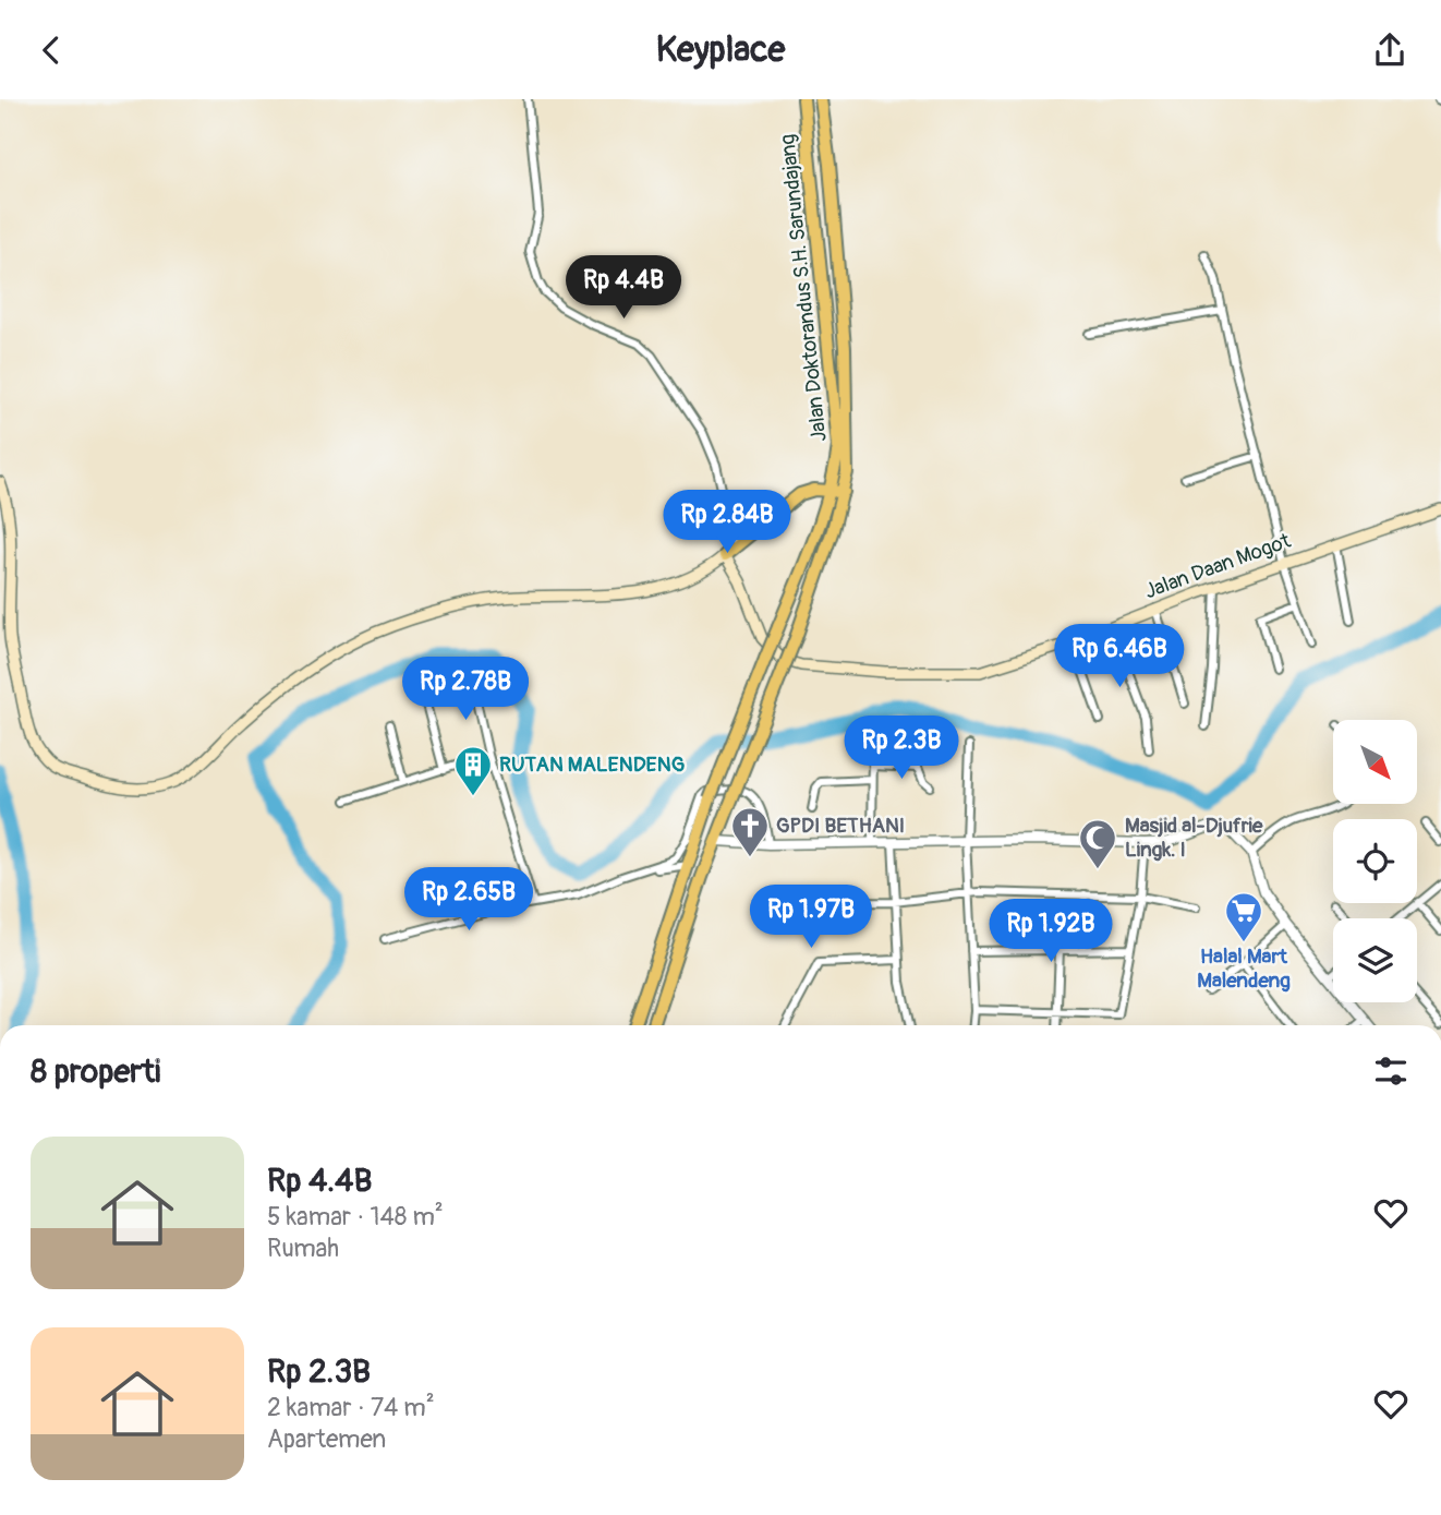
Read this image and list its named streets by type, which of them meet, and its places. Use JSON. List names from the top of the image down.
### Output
{
  "streets": {
    "main road": ["Jalan Doktorandus S.H. Sarundajang", "Jalan Daan Mogot"]
  },
  "places": {
    "building": ["RUTAN MALENDENG"],
    "church": ["GPDI BETHANI"],
    "mosque": ["Masjid al-Djufrie Lingk. I"],
    "supermarket": ["Halal Mart Malendeng"]
  },
  "north": "bottom right",
  "page": {
    "header": "Keyplace",
    "price": [
      "Rp 4.4B",
      "Rp 2.84B",
      "Rp 6.46B",
      "Rp 2.78B",
      "Rp 2.3B",
      "Rp 2.65B",
      "Rp 1.97B",
      "Rp 1.92B"
    ],
    "heading": "8 properti",
    "list": [
      {
        "name": "Rp 4.4B",
        "note": "5 kamar · 148 m² · Rumah"
      },
      {
        "name": "Rp 2.3B",
        "note": "2 kamar · 74 m² · Apartemen"
      }
    ]
  }
}
